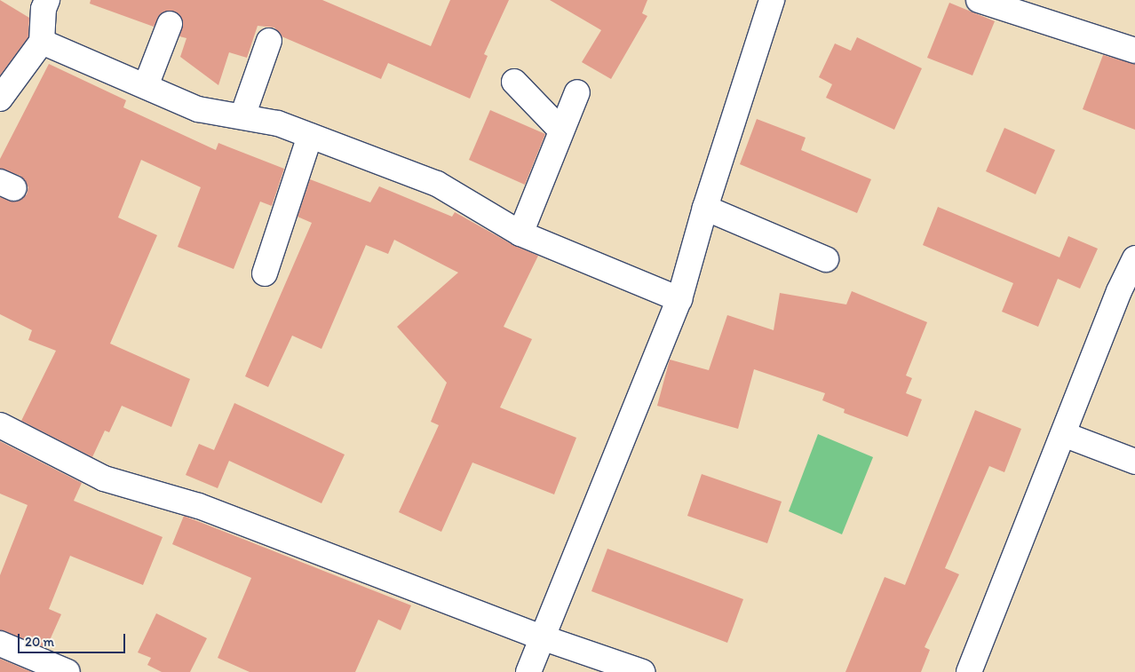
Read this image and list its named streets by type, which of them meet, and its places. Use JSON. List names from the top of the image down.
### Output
{
  "scale_bar": "20 m"
}
